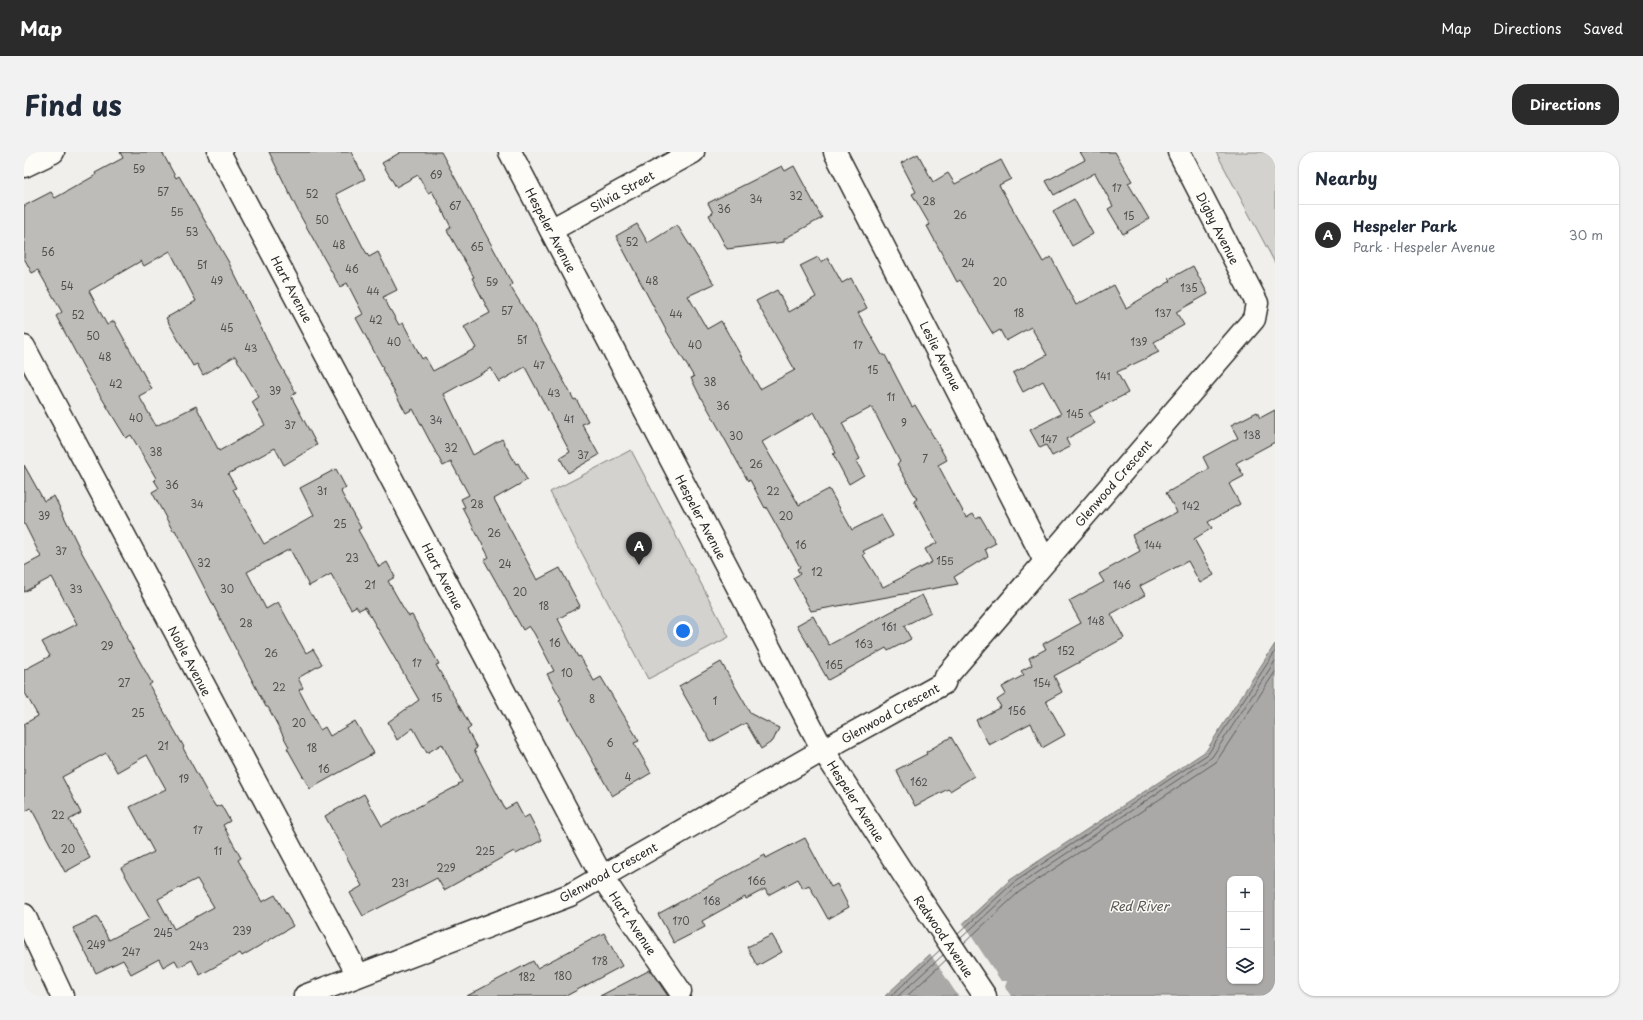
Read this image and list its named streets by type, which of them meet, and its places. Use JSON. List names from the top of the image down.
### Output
{
  "streets": {
    "street": [
      "Silvia Street",
      "Digby Avenue",
      "Hespeler Avenue",
      "Hart Avenue",
      "Leslie Avenue",
      "Glenwood Crescent",
      "Noble Avenue",
      "Redwood Avenue"
    ]
  },
  "crossings": [
    ["Silvia Street", "Hespeler Avenue"],
    ["Digby Avenue", "Glenwood Crescent"],
    ["Hespeler Avenue", "Glenwood Crescent"],
    ["Hespeler Avenue", "Redwood Avenue"],
    ["Hart Avenue", "Glenwood Crescent"],
    ["Leslie Avenue", "Glenwood Crescent"],
    ["Glenwood Crescent", "Noble Avenue"]
  ],
  "water": ["Red River"],
  "house_numbers": [
    "59",
    "69",
    "17",
    "57",
    "52",
    "32",
    "34",
    "28",
    "67",
    "36",
    "55",
    "26",
    "15",
    "50",
    "53",
    "52",
    "48",
    "65",
    "56",
    "24",
    "51",
    "46",
    "49",
    "48",
    "59",
    "20",
    "54",
    "135",
    "44",
    "57",
    "18",
    "137",
    "44",
    "52",
    "42",
    "45",
    "50",
    "51",
    "40",
    "139",
    "40",
    "17",
    "43",
    "48",
    "47",
    "15",
    "141",
    "38",
    "42",
    "39",
    "43",
    "11",
    "36",
    "145",
    "40",
    "41",
    "34",
    "9",
    "37",
    "138",
    "30",
    "147",
    "32",
    "38",
    "37",
    "7",
    "26",
    "36",
    "31",
    "22",
    "34",
    "28",
    "142",
    "39",
    "20",
    "25",
    "26",
    "16",
    "144",
    "37",
    "23",
    "155",
    "32",
    "24",
    "12",
    "21",
    "146",
    "33",
    "30",
    "20",
    "18",
    "148",
    "28",
    "161",
    "16",
    "163",
    "29",
    "152",
    "26",
    "17",
    "165",
    "10",
    "27",
    "154",
    "22",
    "15",
    "8",
    "1",
    "156",
    "25",
    "20",
    "6",
    "21",
    "18",
    "16",
    "4",
    "19",
    "162",
    "22",
    "17",
    "20",
    "11",
    "225",
    "229",
    "166",
    "231",
    "168",
    "170",
    "239",
    "245",
    "249",
    "243",
    "247",
    "178",
    "180",
    "182"
  ],
  "page": {
    "header": "Map",
    "nav": ["Map", "Directions", "Saved"],
    "title": "Find us",
    "buttons": "Directions",
    "heading": "Nearby",
    "list": [
      {
        "mark": "A",
        "name": "Hespeler Park",
        "note": "Park · Hespeler Avenue",
        "value": "30 m"
      }
    ],
    "pins": "A",
    "map_buttons": ["+", "−"]
  }
}
